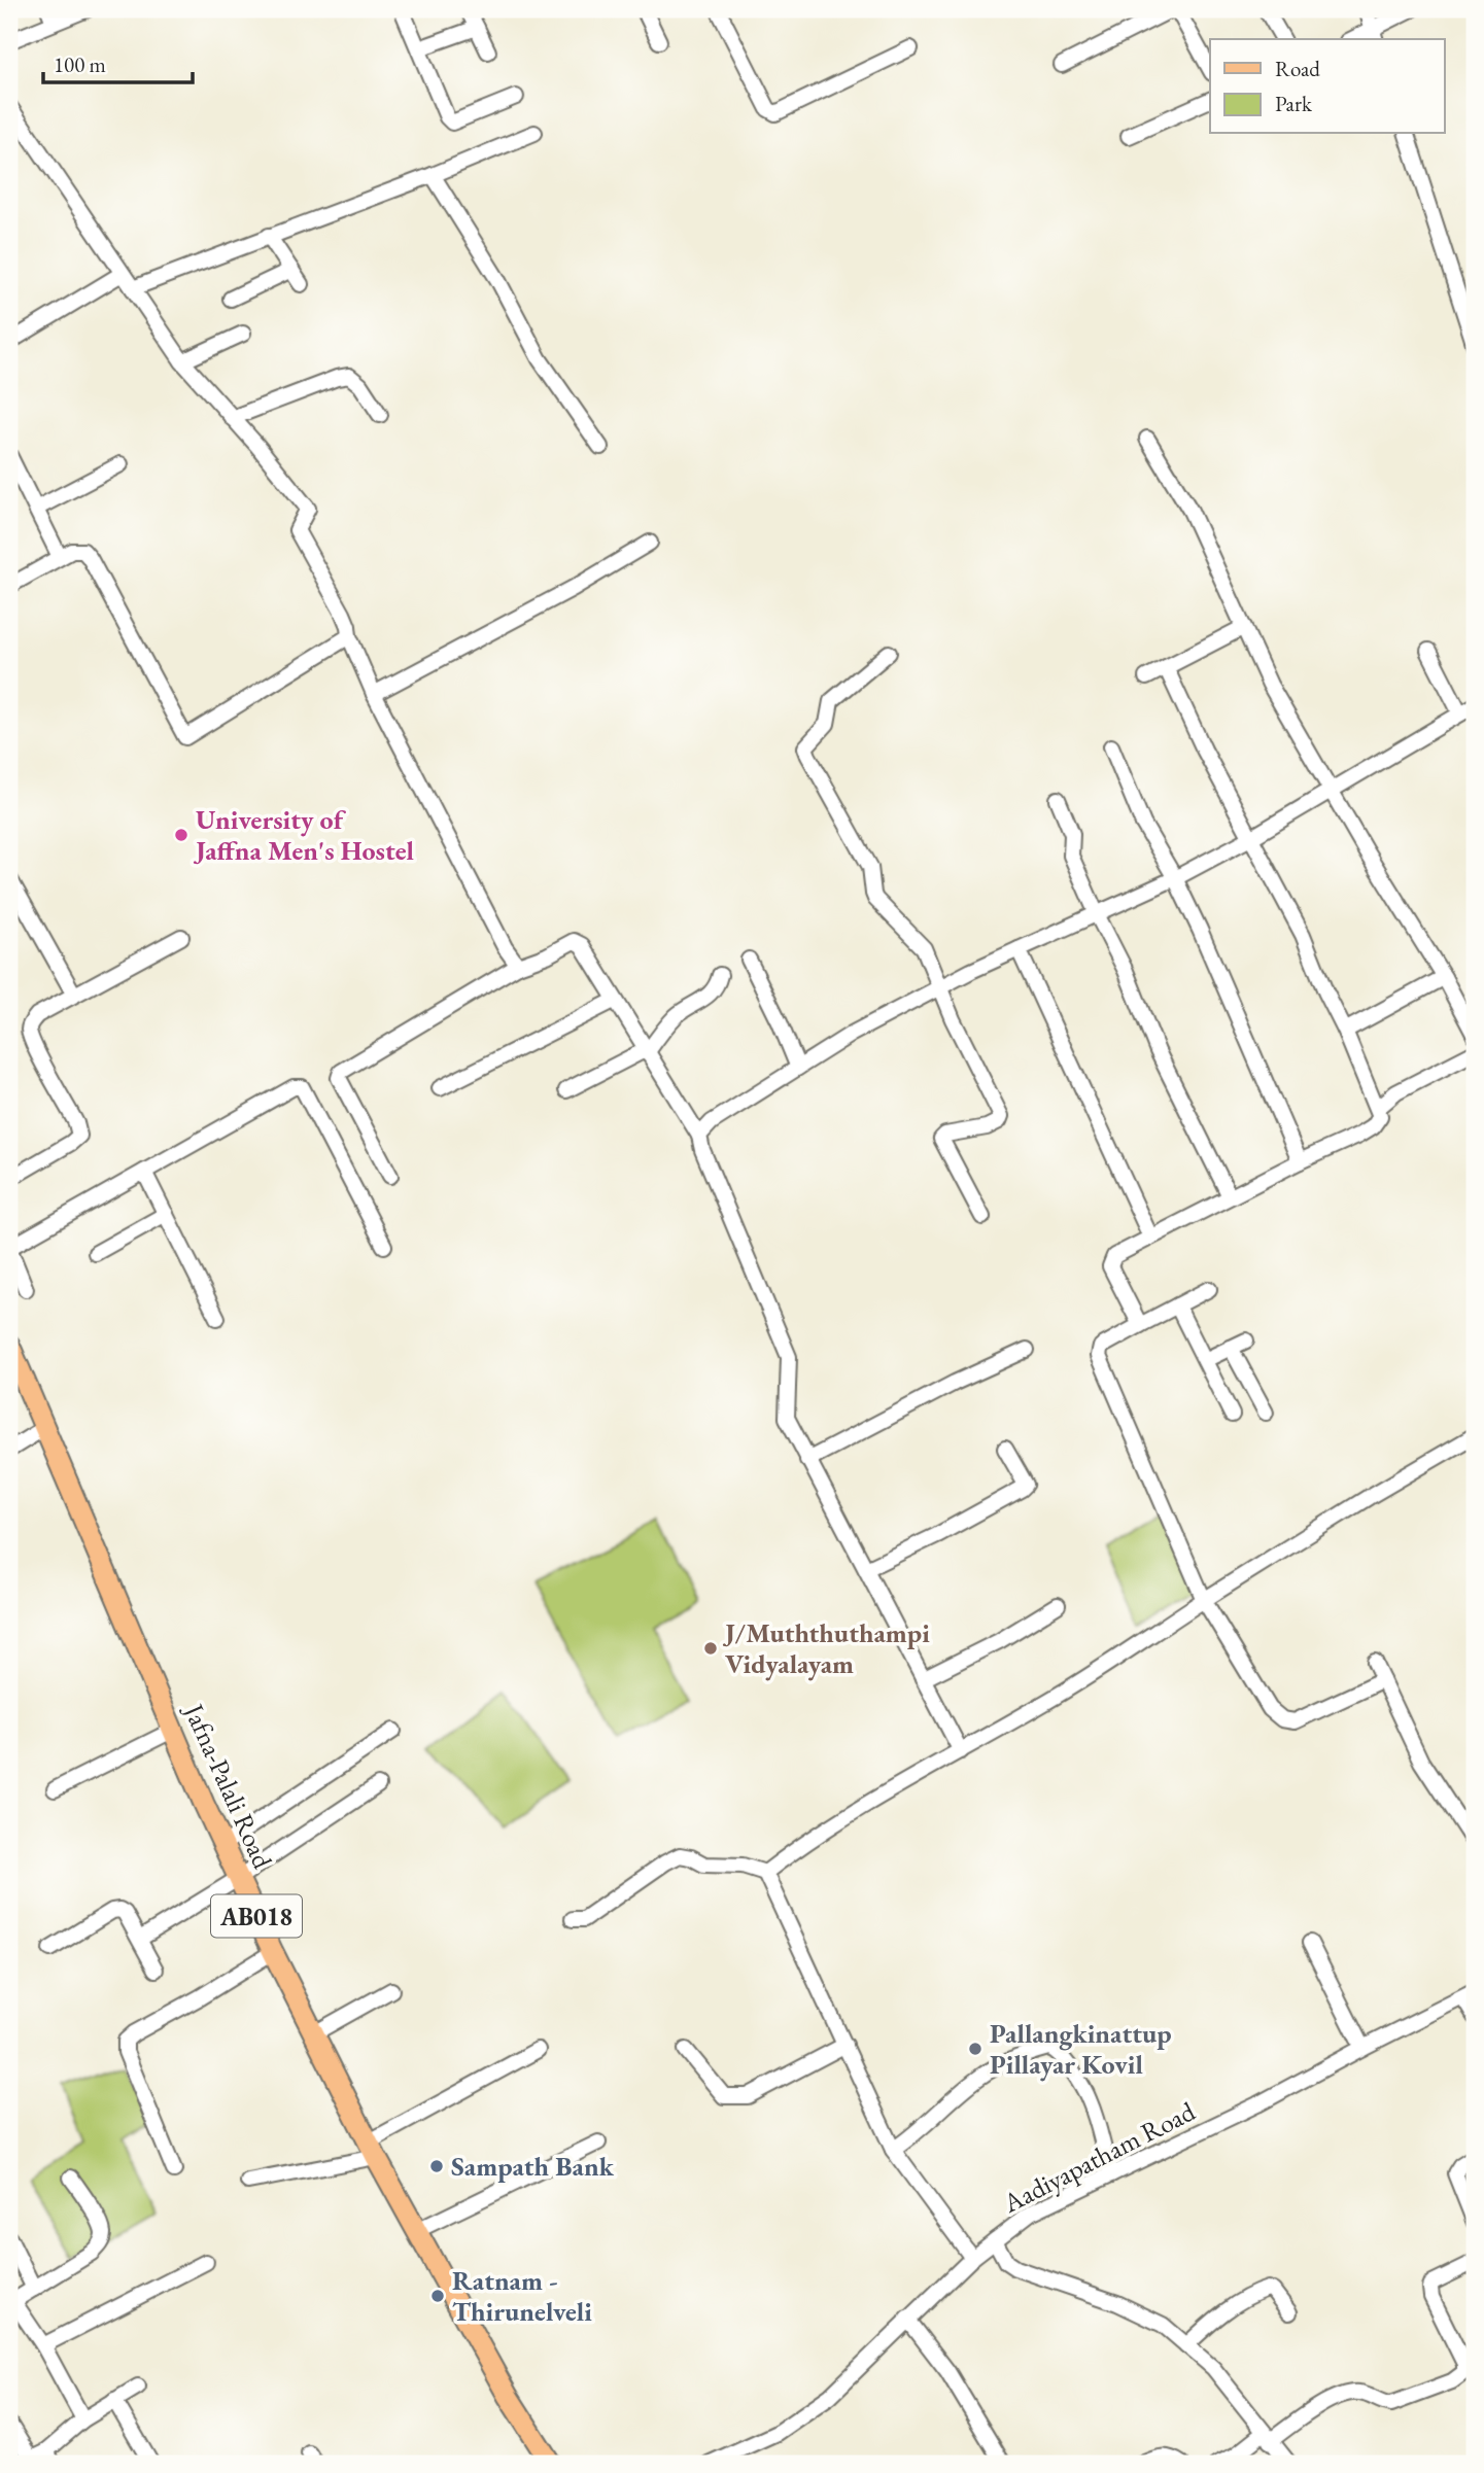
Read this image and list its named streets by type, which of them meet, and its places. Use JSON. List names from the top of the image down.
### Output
{
  "streets": {
    "main road": ["Jafna-Palali Road", "AB018"],
    "street": ["Aadiyapatham Road"]
  },
  "places": [
    "University of Jaffna Men's Hostel",
    "J/Muththuthampi Vidyalayam",
    "Pallangkinattup Pillayar Kovil",
    "Sampath Bank",
    "Ratnam - Thirunelveli"
  ],
  "legend": ["Road", "Park"],
  "scale_bar": "100 m"
}
